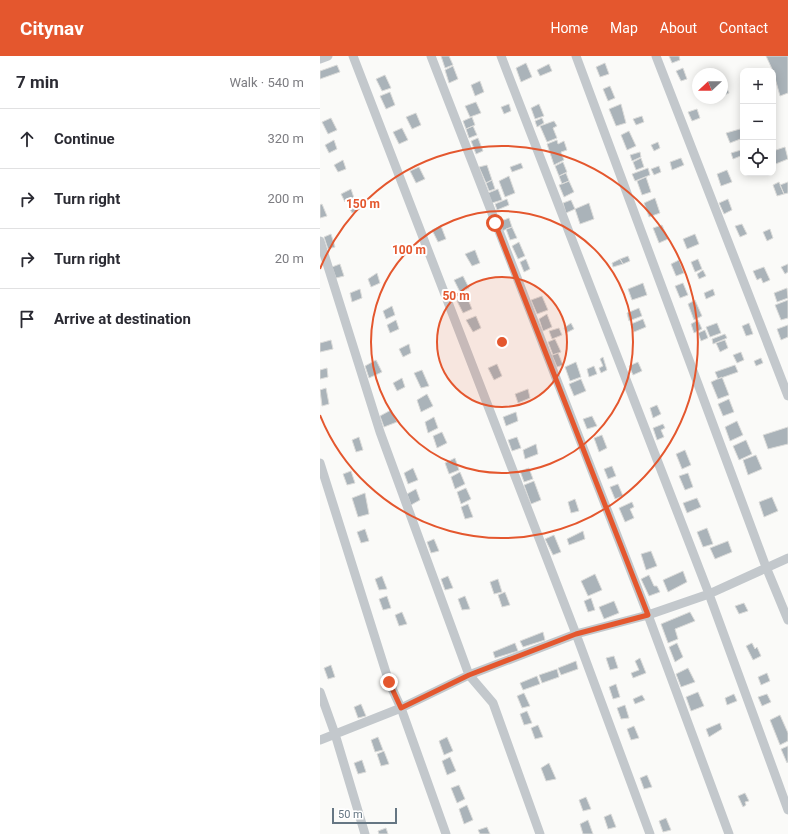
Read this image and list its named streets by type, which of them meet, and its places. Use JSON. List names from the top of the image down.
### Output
{
  "scale_bar": "50 m",
  "north": "left",
  "page": {
    "header": "Citynav",
    "nav": [
      "Home",
      "Map",
      "About",
      "Contact"
    ],
    "heading": ["7 min", "Walk · 540 m"],
    "map_buttons": ["+", "−"],
    "list": [
      ["Continue", "320 m"],
      ["Turn right", "200 m"],
      ["Turn right", "20 m"],
      "Arrive at destination"
    ],
    "scale": "50 m"
  },
  "rings": ["150 m", "100 m", "50 m"]
}
